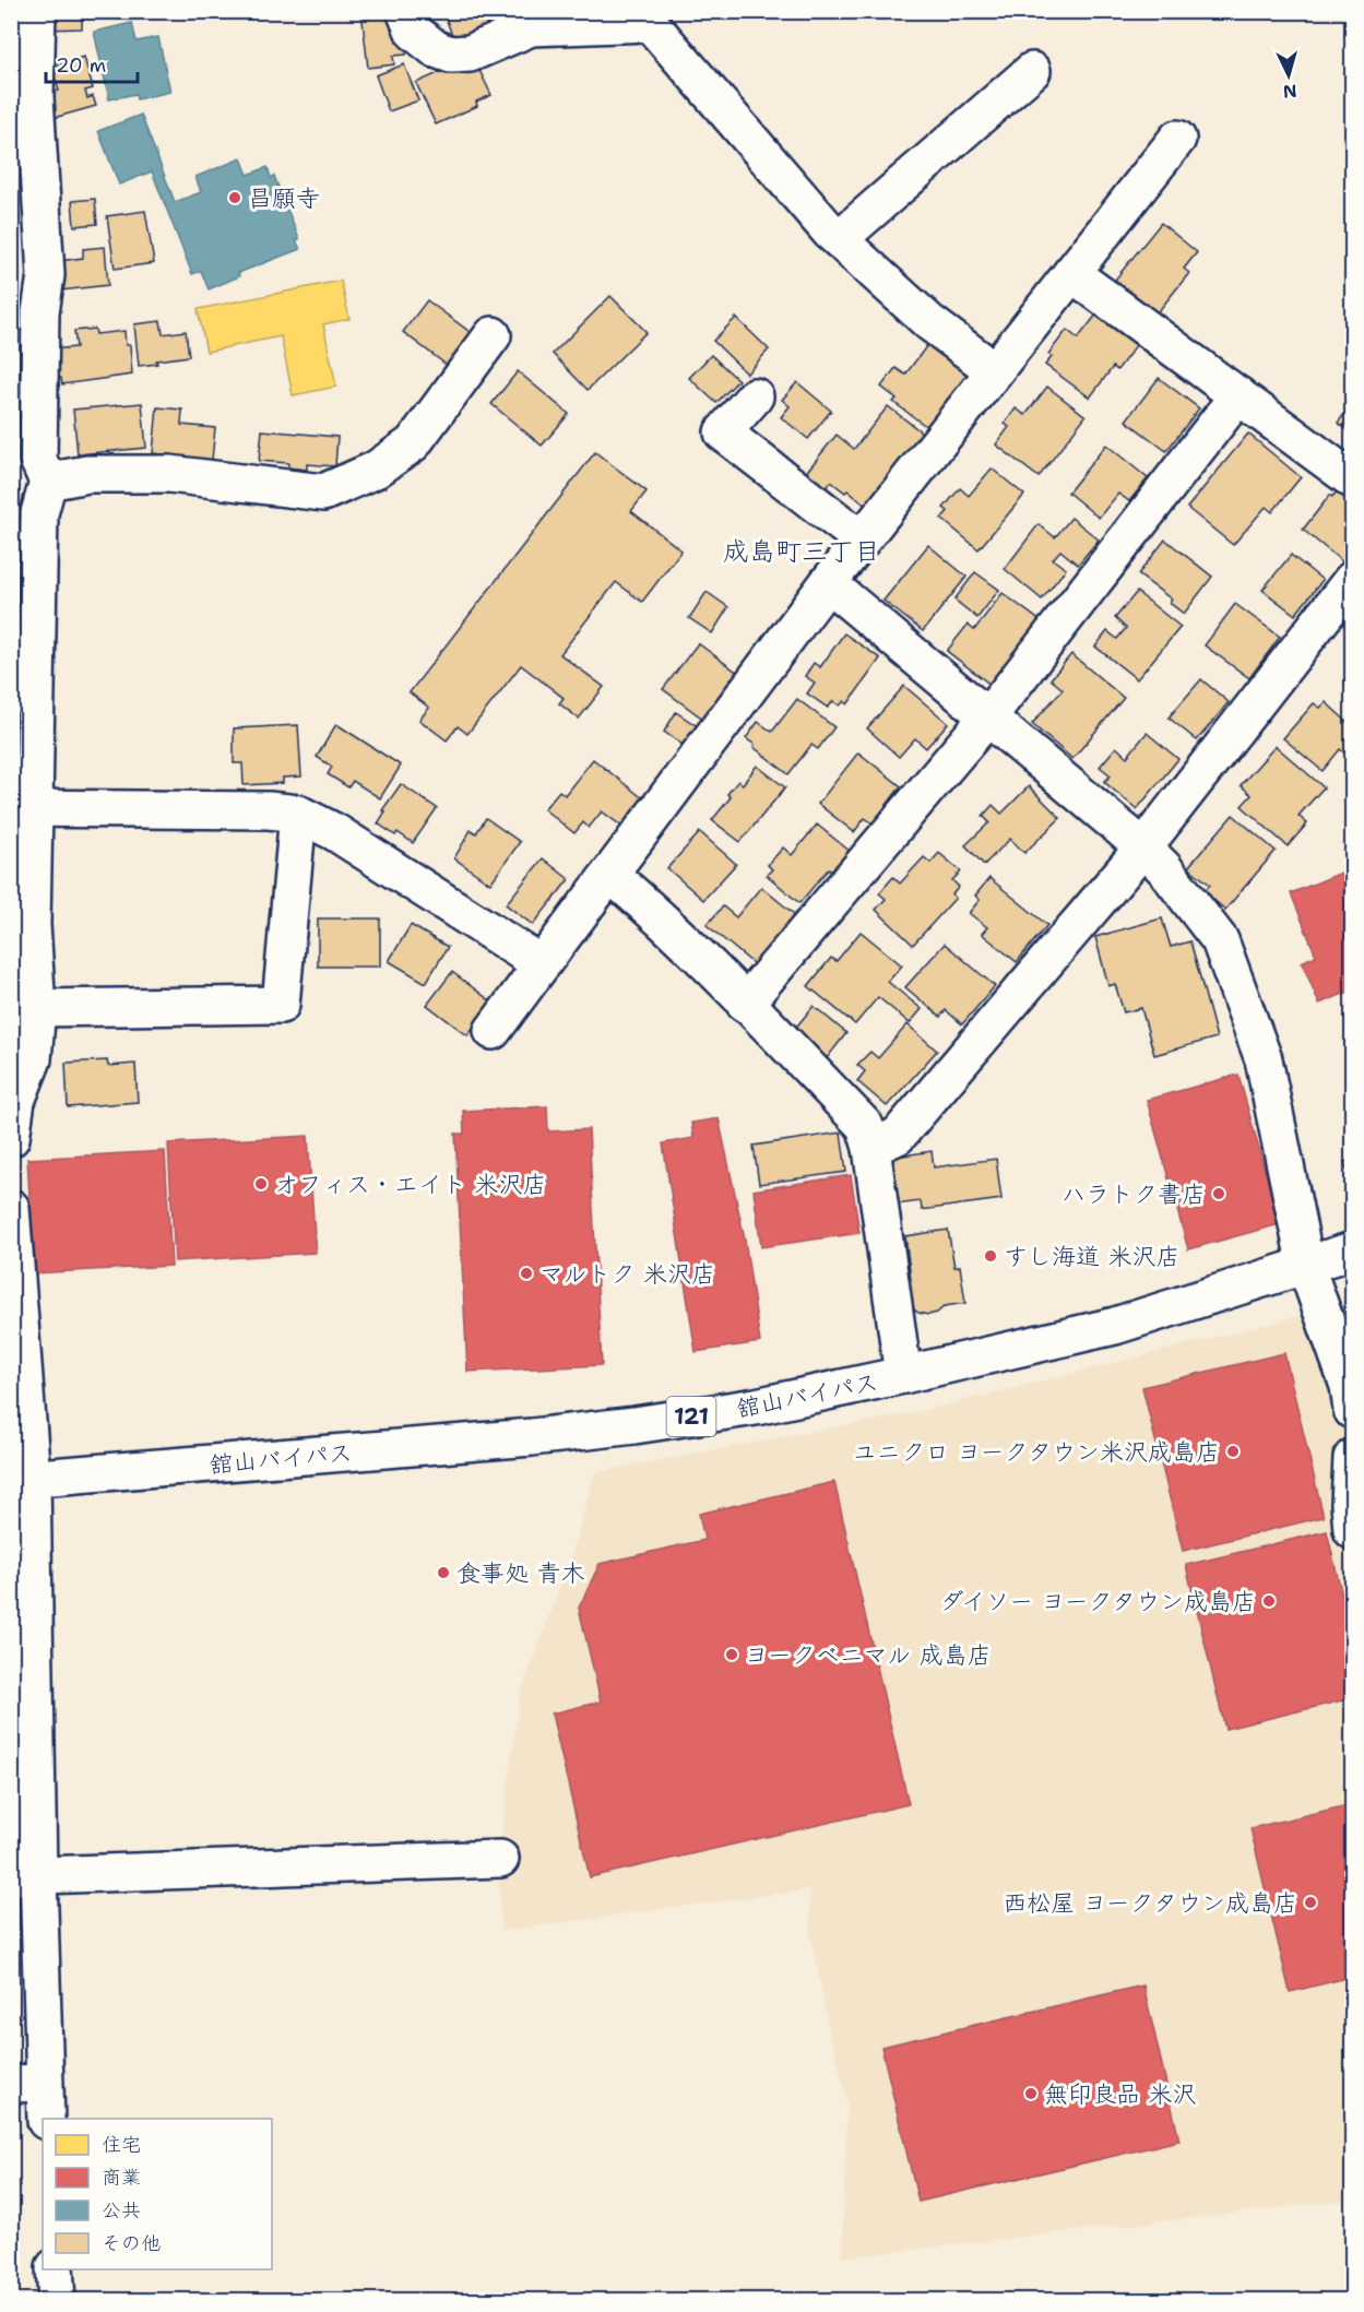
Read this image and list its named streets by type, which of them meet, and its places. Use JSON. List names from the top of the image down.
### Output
{
  "streets": {
    "main road": ["舘山バイパス", "121"]
  },
  "districts": ["成島町三丁目"],
  "places": [
    "昌願寺",
    "オフィス・エイト 米沢店",
    "ハラトク書店",
    "すし海道 米沢店",
    "マルトク 米沢店",
    "ユニクロ ヨークタウン米沢成島店",
    "食事処 青木",
    "ダイソー ヨークタウン成島店",
    "ヨークベニマル 成島店",
    "西松屋 ヨークタウン成島店",
    "無印良品 米沢"
  ],
  "legend": [
    "住宅",
    "商業",
    "公共",
    "その他"
  ],
  "scale_bar": "20 m",
  "north": "bottom"
}
